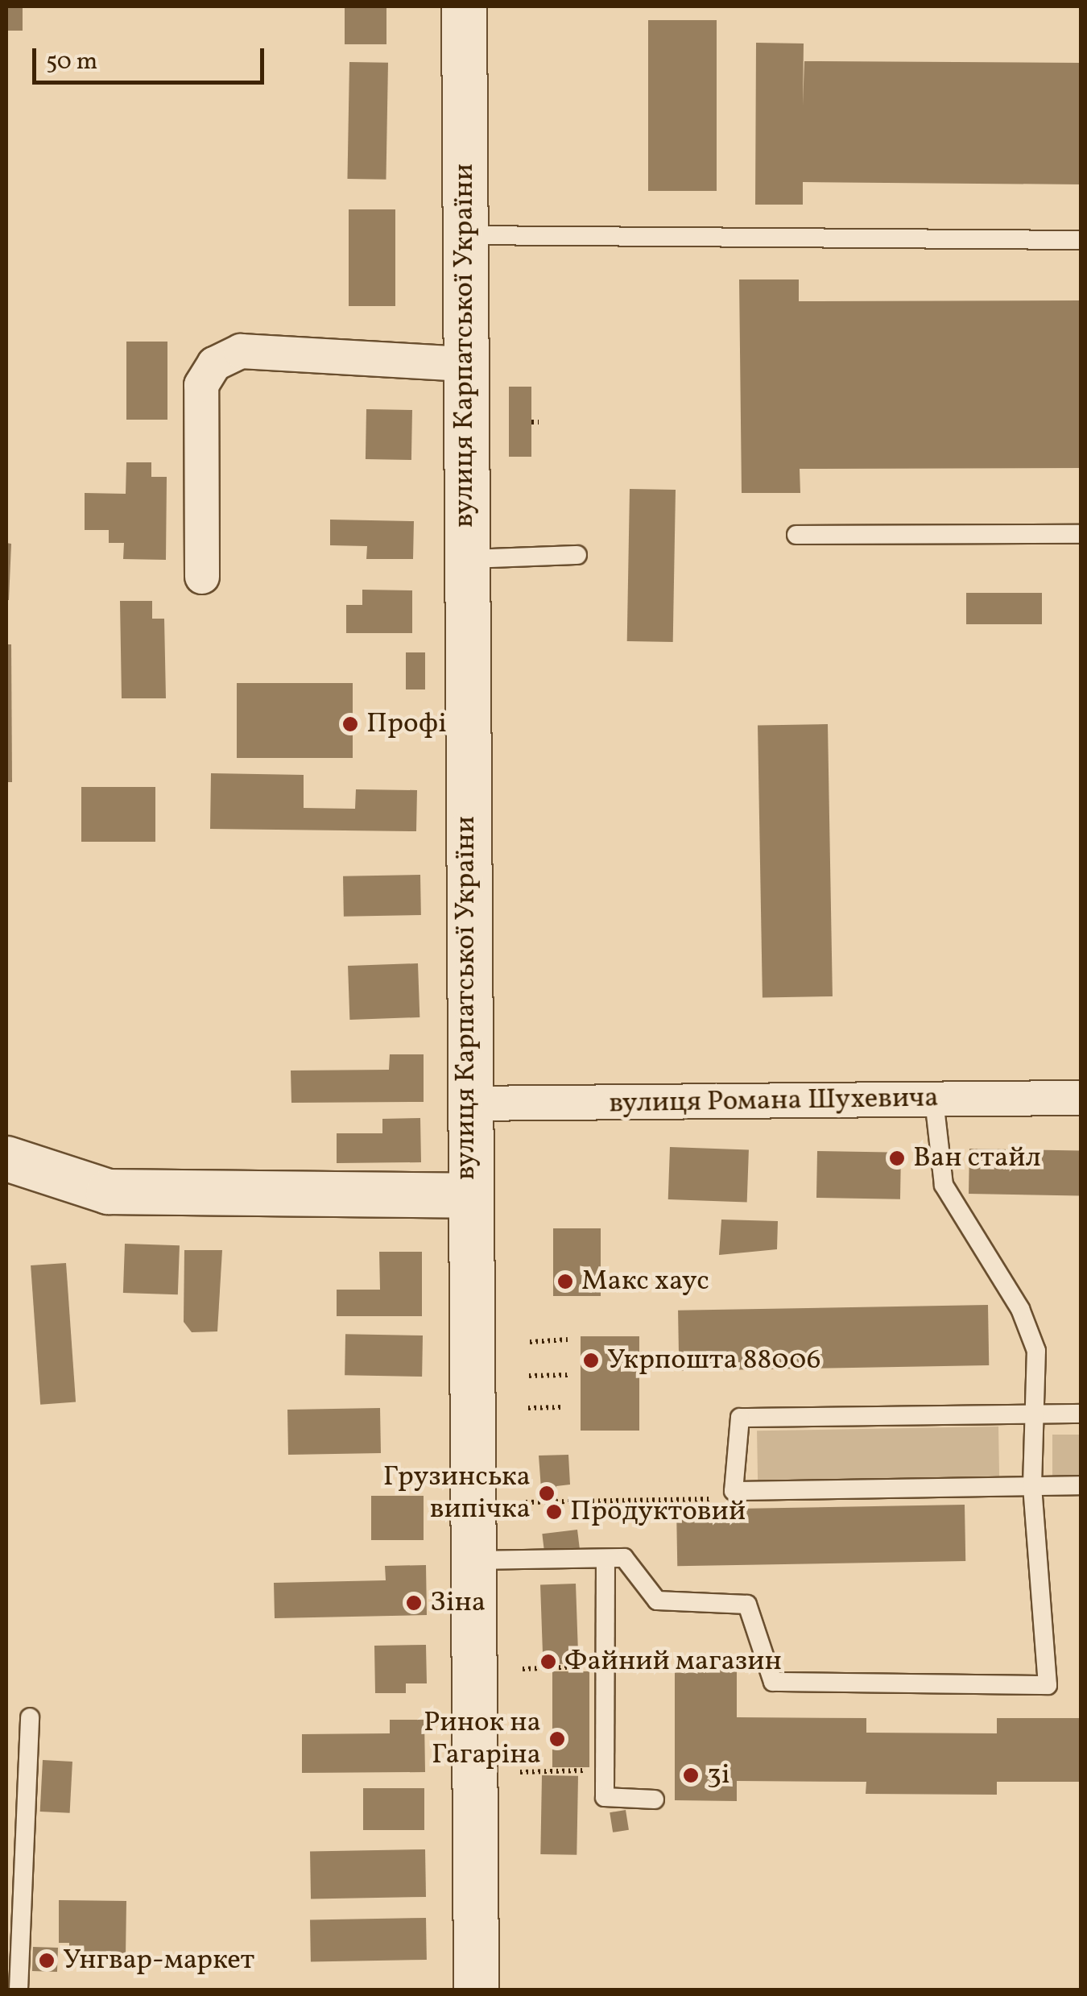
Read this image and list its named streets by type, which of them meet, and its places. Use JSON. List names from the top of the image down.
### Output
{
  "streets": {
    "main road": ["вулиця Карпатської України"],
    "street": ["вулиця Романа Шухевича"]
  },
  "crossings": [
    ["вулиця Карпатської України", "вулиця Романа Шухевича"]
  ],
  "places": [
    "Профі",
    "Ван стайл",
    "Макс хаус",
    "Укрпошта 88006",
    "Грузинська випічка",
    "Продуктовий",
    "Зіна",
    "Файний магазин",
    "Ринок на Гагаріна",
    "3і",
    "Унгвар-маркет"
  ],
  "scale_bar": "50 m"
}
